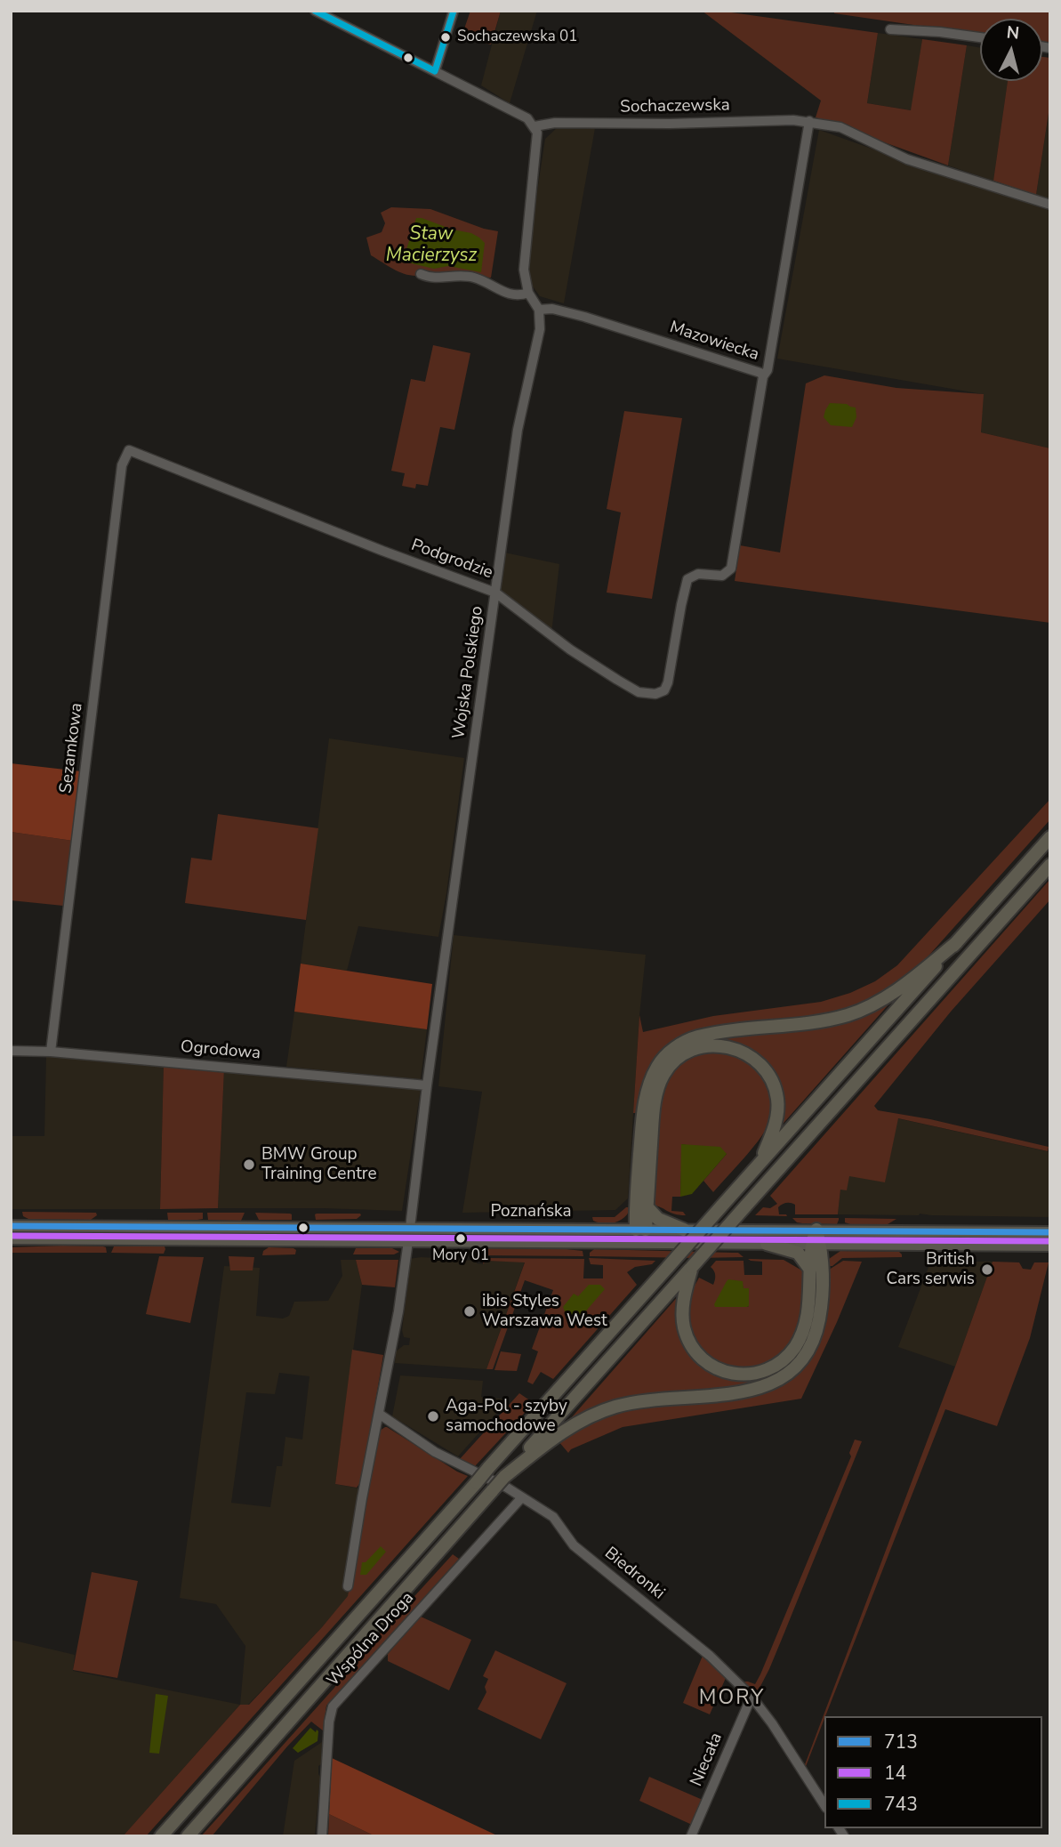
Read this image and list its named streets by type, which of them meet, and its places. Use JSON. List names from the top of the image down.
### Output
{
  "streets": {
    "main road": ["Poznańska"],
    "street": [
      "Sochaczewska",
      "Mazowiecka",
      "Podgrodzie",
      "Wojska Polskiego",
      "Sezamkowa",
      "Ogrodowa",
      "Biedronki",
      "Wspólna Droga",
      "Niecała"
    ]
  },
  "crossings": [
    ["Mazowiecka", "Podgrodzie"],
    ["Mazowiecka", "Wojska Polskiego"],
    ["Podgrodzie", "Wojska Polskiego"],
    ["Podgrodzie", "Sezamkowa"],
    ["Wojska Polskiego", "Ogrodowa"],
    ["Wojska Polskiego", "Poznańska"],
    ["Sezamkowa", "Ogrodowa"],
    ["Biedronki", "Wspólna Droga"],
    ["Biedronki", "Niecała"]
  ],
  "districts": ["MORY"],
  "water": ["Staw Macierzysz"],
  "places": [
    "Sochaczewska 01",
    "BMW Group Training Centre",
    "Mory 01",
    "British Cars serwis",
    "ibis Styles Warszawa West",
    "Aga-Pol - szyby samochodowe"
  ],
  "lines": ["transit line 743", "transit line 713", "transit line 14"],
  "legend": ["713", "14", "743"],
  "north": "top"
}
